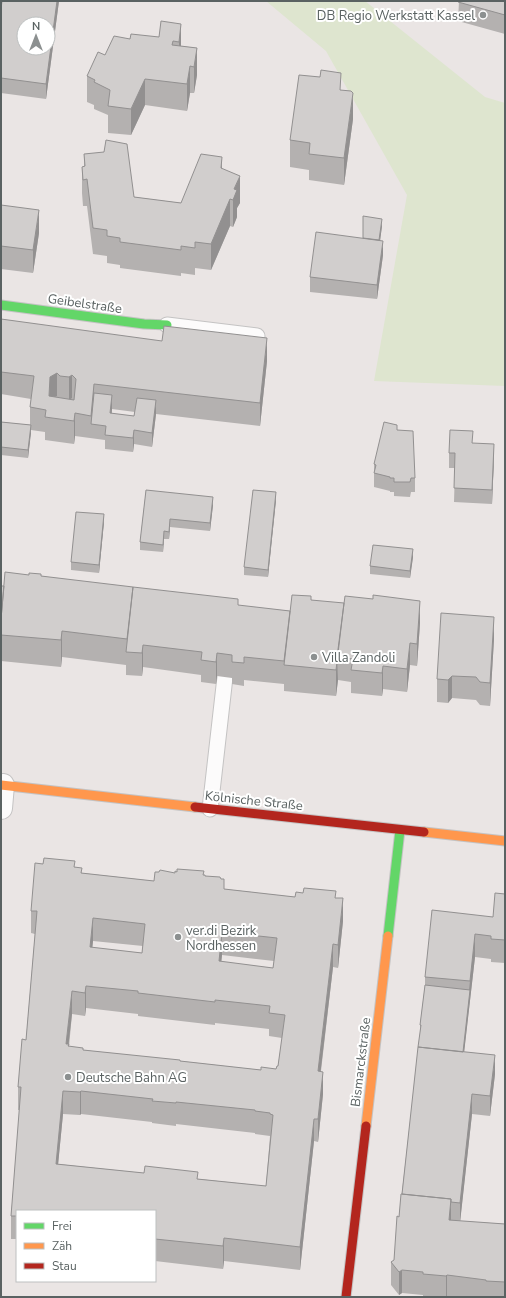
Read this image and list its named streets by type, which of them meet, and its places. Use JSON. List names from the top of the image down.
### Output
{
  "streets": {
    "street": ["Geibelstraße", "Kölnische Straße", "Bismarckstraße"]
  },
  "crossings": [
    ["Kölnische Straße", "Bismarckstraße"]
  ],
  "places": [
    "DB Regio Werkstatt Kassel",
    "Villa Zandoli",
    "ver.di Bezirk Nordhessen",
    "Deutsche Bahn AG"
  ],
  "legend": ["Frei", "Zäh", "Stau"],
  "north": "top"
}
